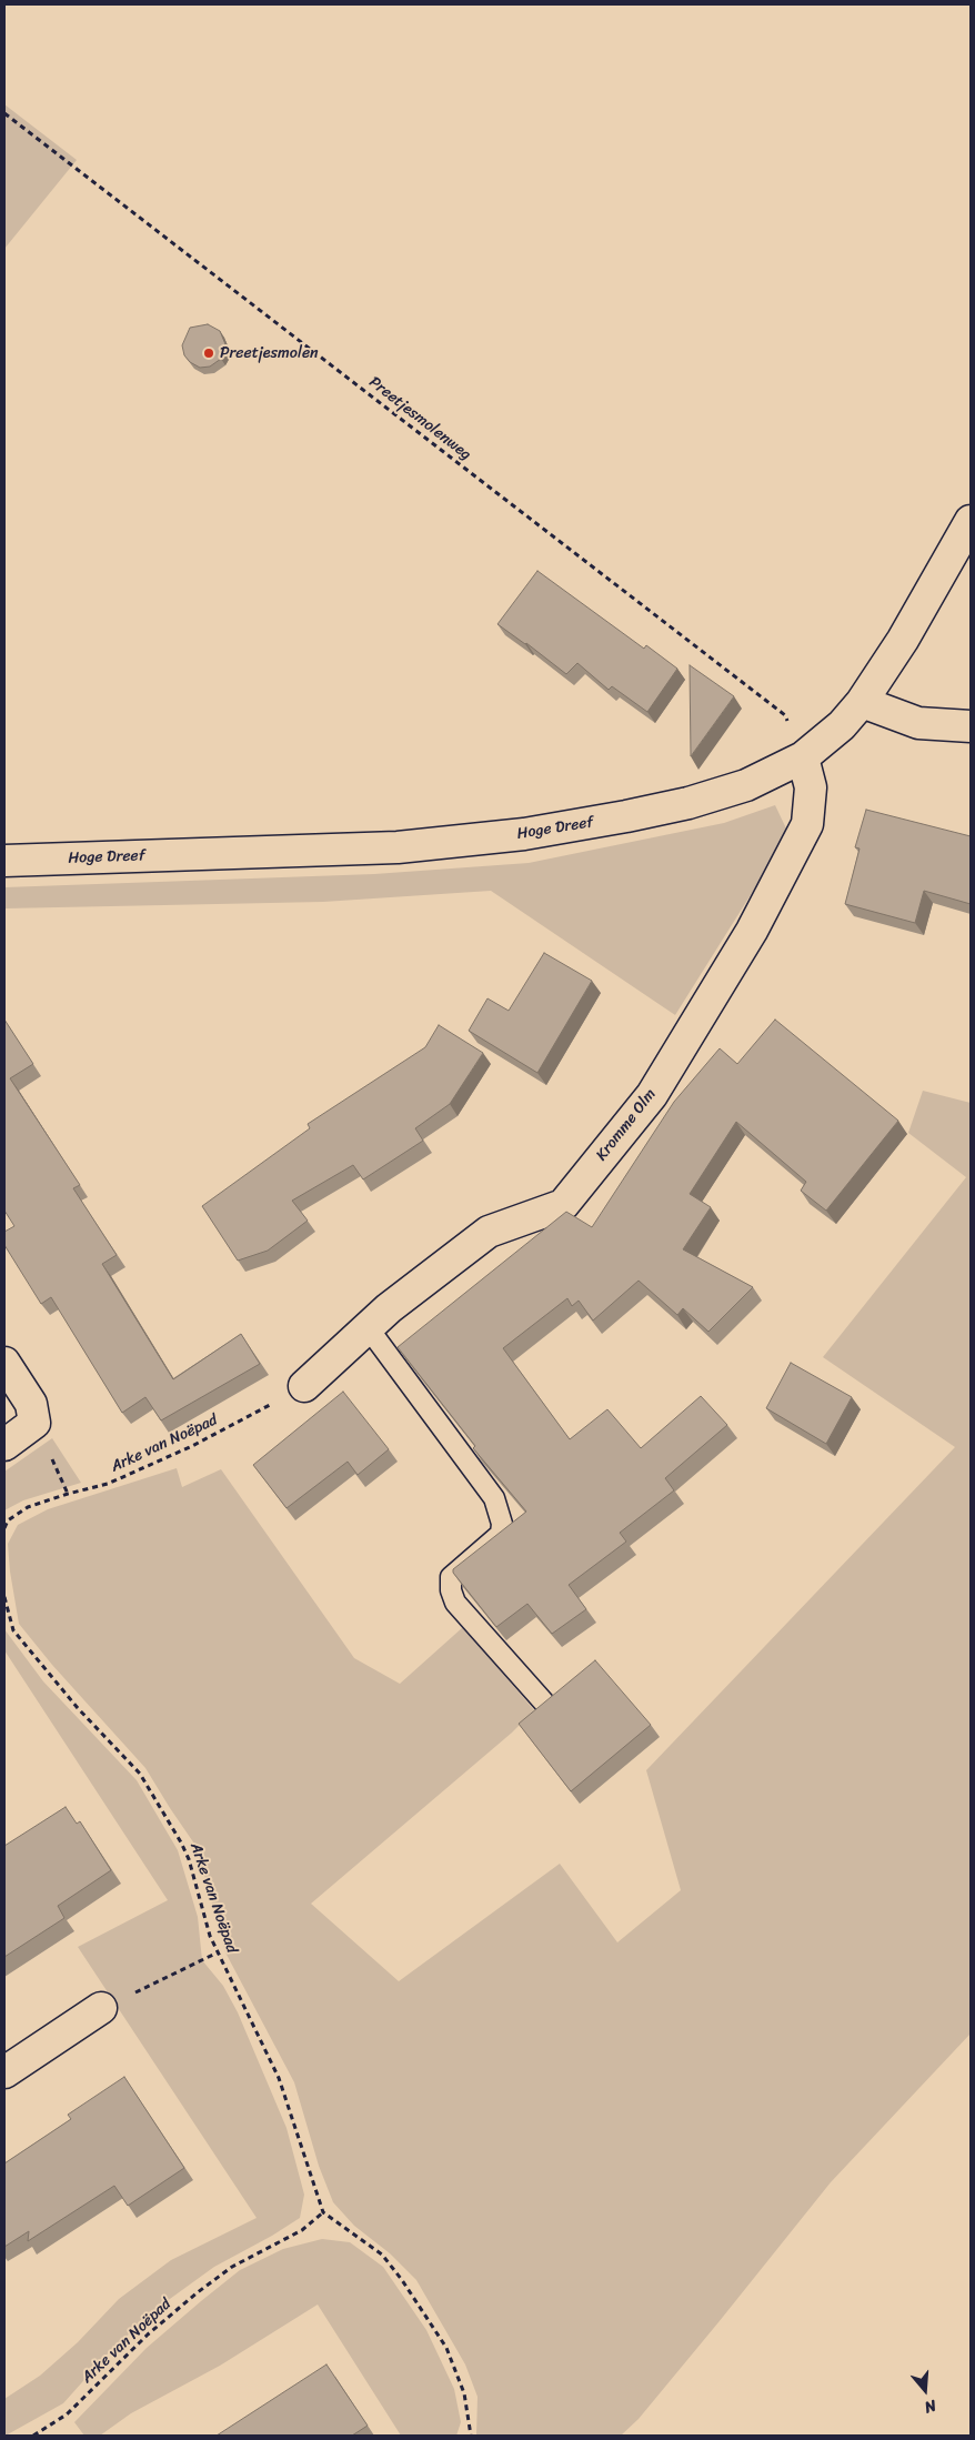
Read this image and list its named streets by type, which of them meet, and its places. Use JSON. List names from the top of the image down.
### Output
{
  "streets": {
    "street": ["Hoge Dreef", "Kromme Olm"],
    "path": ["Preetjesmolenweg", "Arke van Noëpad"]
  },
  "crossings": [
    ["Preetjesmolenweg", "Hoge Dreef"],
    ["Preetjesmolenweg", "Kromme Olm"],
    ["Hoge Dreef", "Kromme Olm"],
    ["Kromme Olm", "Arke van Noëpad"]
  ],
  "places": ["Preetjesmolen"],
  "north": "bottom"
}
